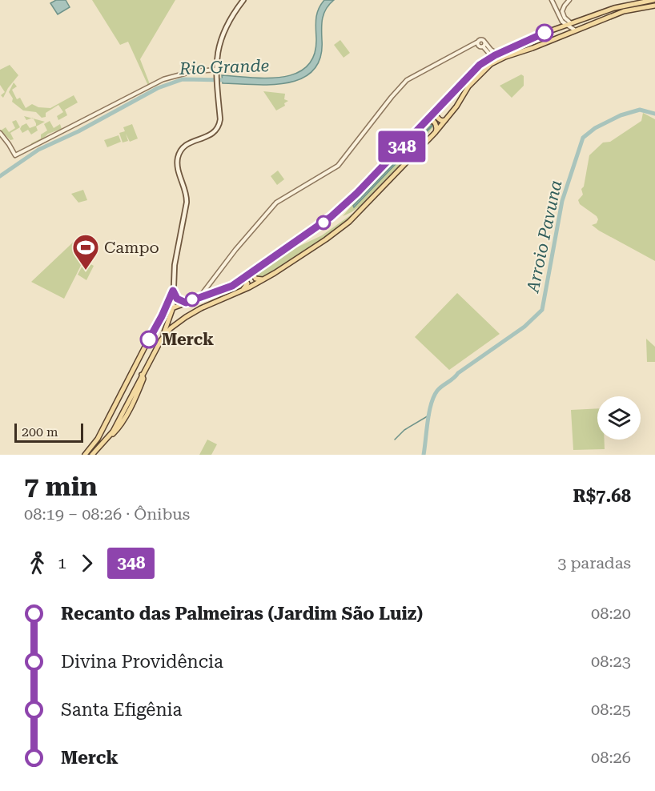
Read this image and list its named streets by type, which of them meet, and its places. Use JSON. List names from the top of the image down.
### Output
{
  "water": ["Rio Grande", "Arroio Pavuna"],
  "places": {
    "sports": ["Campo"],
    "other": ["Merck"]
  },
  "lines": ["bus line 348"],
  "scale_bar": "200 m",
  "page": {
    "on_map": "348",
    "scale": "200 m",
    "heading": ["7 min", "08:19 – 08:26 · Ônibus", "R$7.68"],
    "legs": ["1", "348", "3 paradas"],
    "list": [
      {
        "name": "Recanto das Palmeiras (Jardim São Luiz)",
        "value": "08:20"
      },
      {
        "name": "Divina Providência",
        "value": "08:23"
      },
      {
        "name": "Santa Efigênia",
        "value": "08:25"
      },
      {
        "name": "Merck",
        "value": "08:26"
      }
    ]
  }
}
